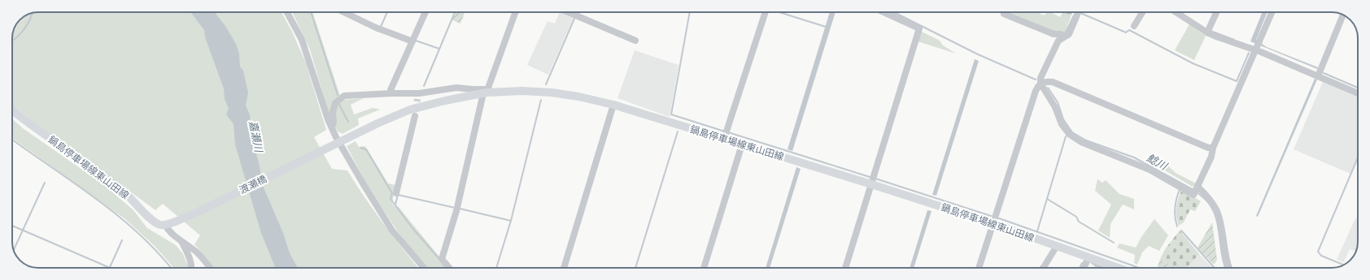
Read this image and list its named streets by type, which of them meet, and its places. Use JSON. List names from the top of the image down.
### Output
{
  "streets": {
    "main road": ["鍋島停車場線東山田線", "渡瀬橋"]
  },
  "crossings": [
    ["鍋島停車場線東山田線", "渡瀬橋"]
  ],
  "water": ["嘉瀬川", "鯰川"]
}
